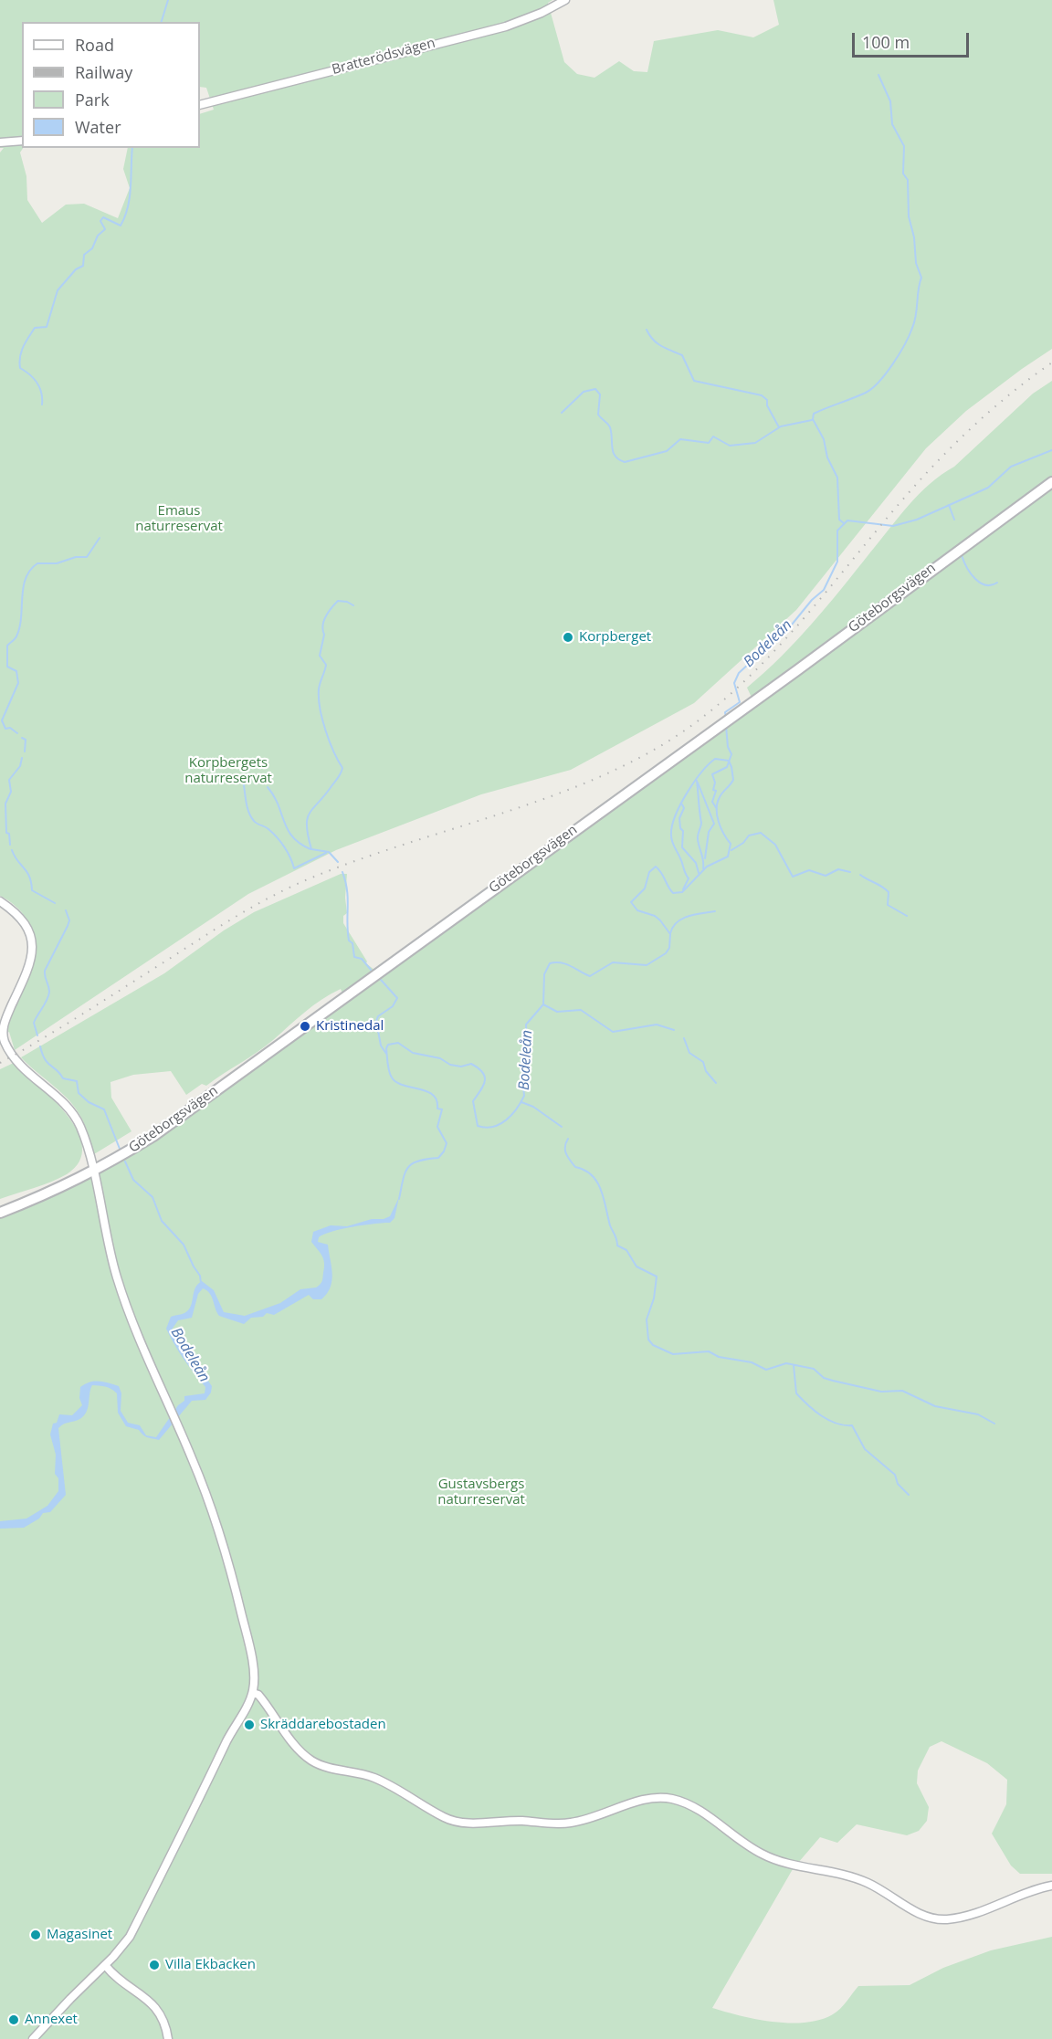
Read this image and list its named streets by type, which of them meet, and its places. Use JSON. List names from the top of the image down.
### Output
{
  "streets": {
    "street": ["Bratterödsvägen", "Göteborgsvägen"]
  },
  "water": ["Bodeleån"],
  "parks": ["Emaus naturreservat", "Korpbergets naturreservat", "Gustavsbergs naturreservat"],
  "places": [
    "Korpberget",
    "Kristinedal",
    "Skräddarebostaden",
    "Magasinet",
    "Villa Ekbacken",
    "Annexet"
  ],
  "legend": [
    "Road",
    "Railway",
    "Park",
    "Water"
  ],
  "scale_bar": "100 m"
}
